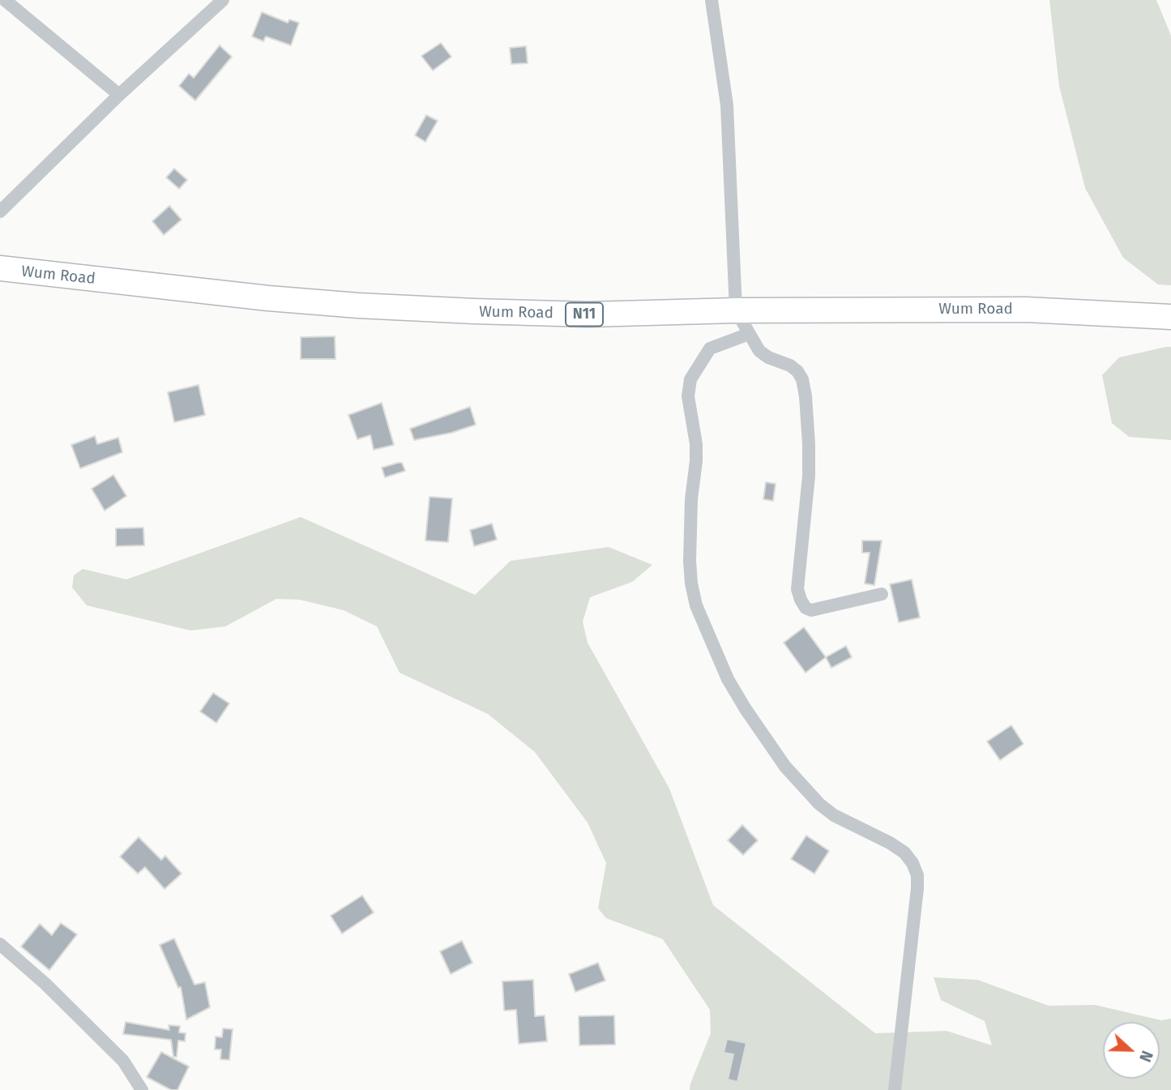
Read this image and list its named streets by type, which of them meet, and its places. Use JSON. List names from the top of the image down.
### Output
{
  "streets": {
    "highway": ["Wum Road", "N11"]
  },
  "north": "right"
}
